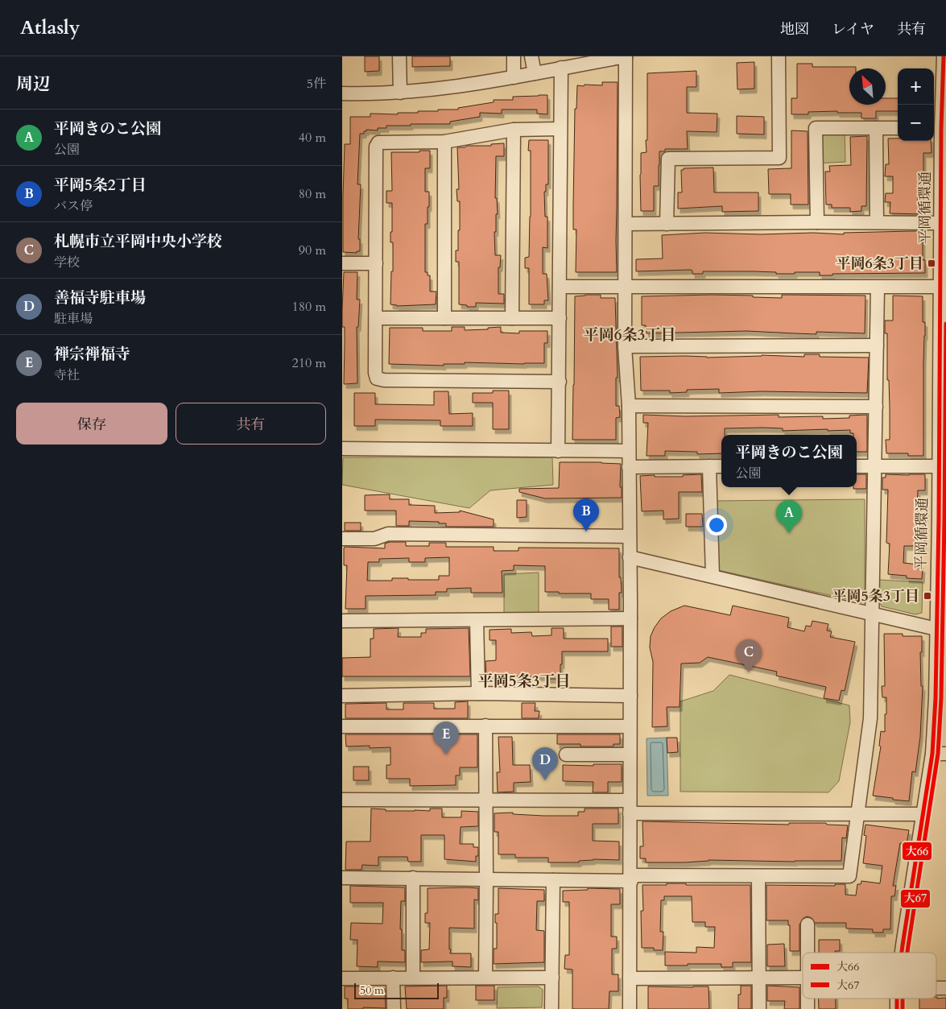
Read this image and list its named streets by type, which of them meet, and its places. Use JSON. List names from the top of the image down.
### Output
{
  "streets": {
    "street": ["平岡循環通"]
  },
  "districts": ["平岡6条3丁目", "平岡5条3丁目"],
  "places": {
    "transit": ["平岡6条3丁目", "平岡5条3丁目"]
  },
  "lines": ["transit line 大66", "transit line 大67"],
  "legend": ["大66", "大67"],
  "scale_bar": "50 m",
  "north": "top left",
  "page": {
    "header": "Atlasly",
    "nav": ["地図", "レイヤ", "共有"],
    "heading": ["周辺", "5件"],
    "map_buttons": ["+", "−"],
    "list": [
      {
        "mark": "A",
        "name": "平岡きのこ公園",
        "note": "公園",
        "value": "40 m"
      },
      {
        "mark": "B",
        "name": "平岡5条2丁目",
        "note": "バス停",
        "value": "80 m"
      },
      {
        "mark": "C",
        "name": "札幌市立平岡中央小学校",
        "note": "学校",
        "value": "90 m"
      },
      {
        "mark": "D",
        "name": "善福寺駐車場",
        "note": "駐車場",
        "value": "180 m"
      },
      {
        "mark": "E",
        "name": "禅宗禅福寺",
        "note": "寺社",
        "value": "210 m"
      }
    ],
    "buttons": ["保存", "共有"],
    "popup": ["平岡きのこ公園", "公園"],
    "pins": [
      "B",
      "A",
      "C",
      "E",
      "D"
    ],
    "scale": "50 m"
  }
}
